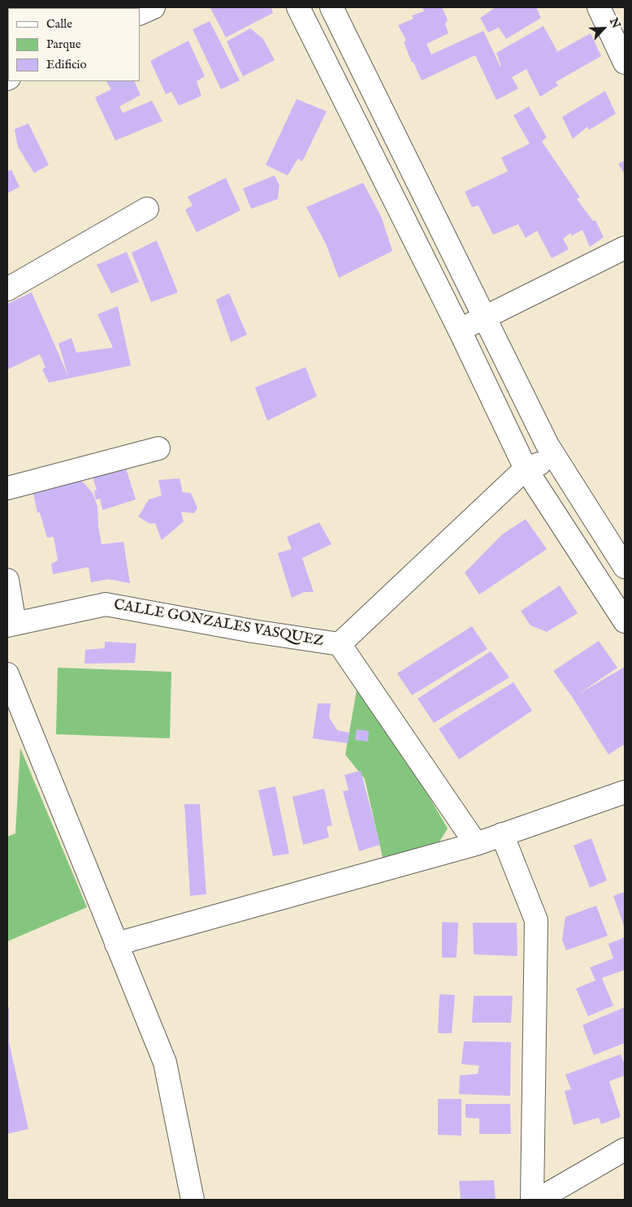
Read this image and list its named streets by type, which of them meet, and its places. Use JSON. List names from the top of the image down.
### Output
{
  "streets": {
    "street": ["CALLE GONZALES VASQUEZ"]
  },
  "legend": ["Calle", "Parque", "Edificio"],
  "north": "top right"
}
